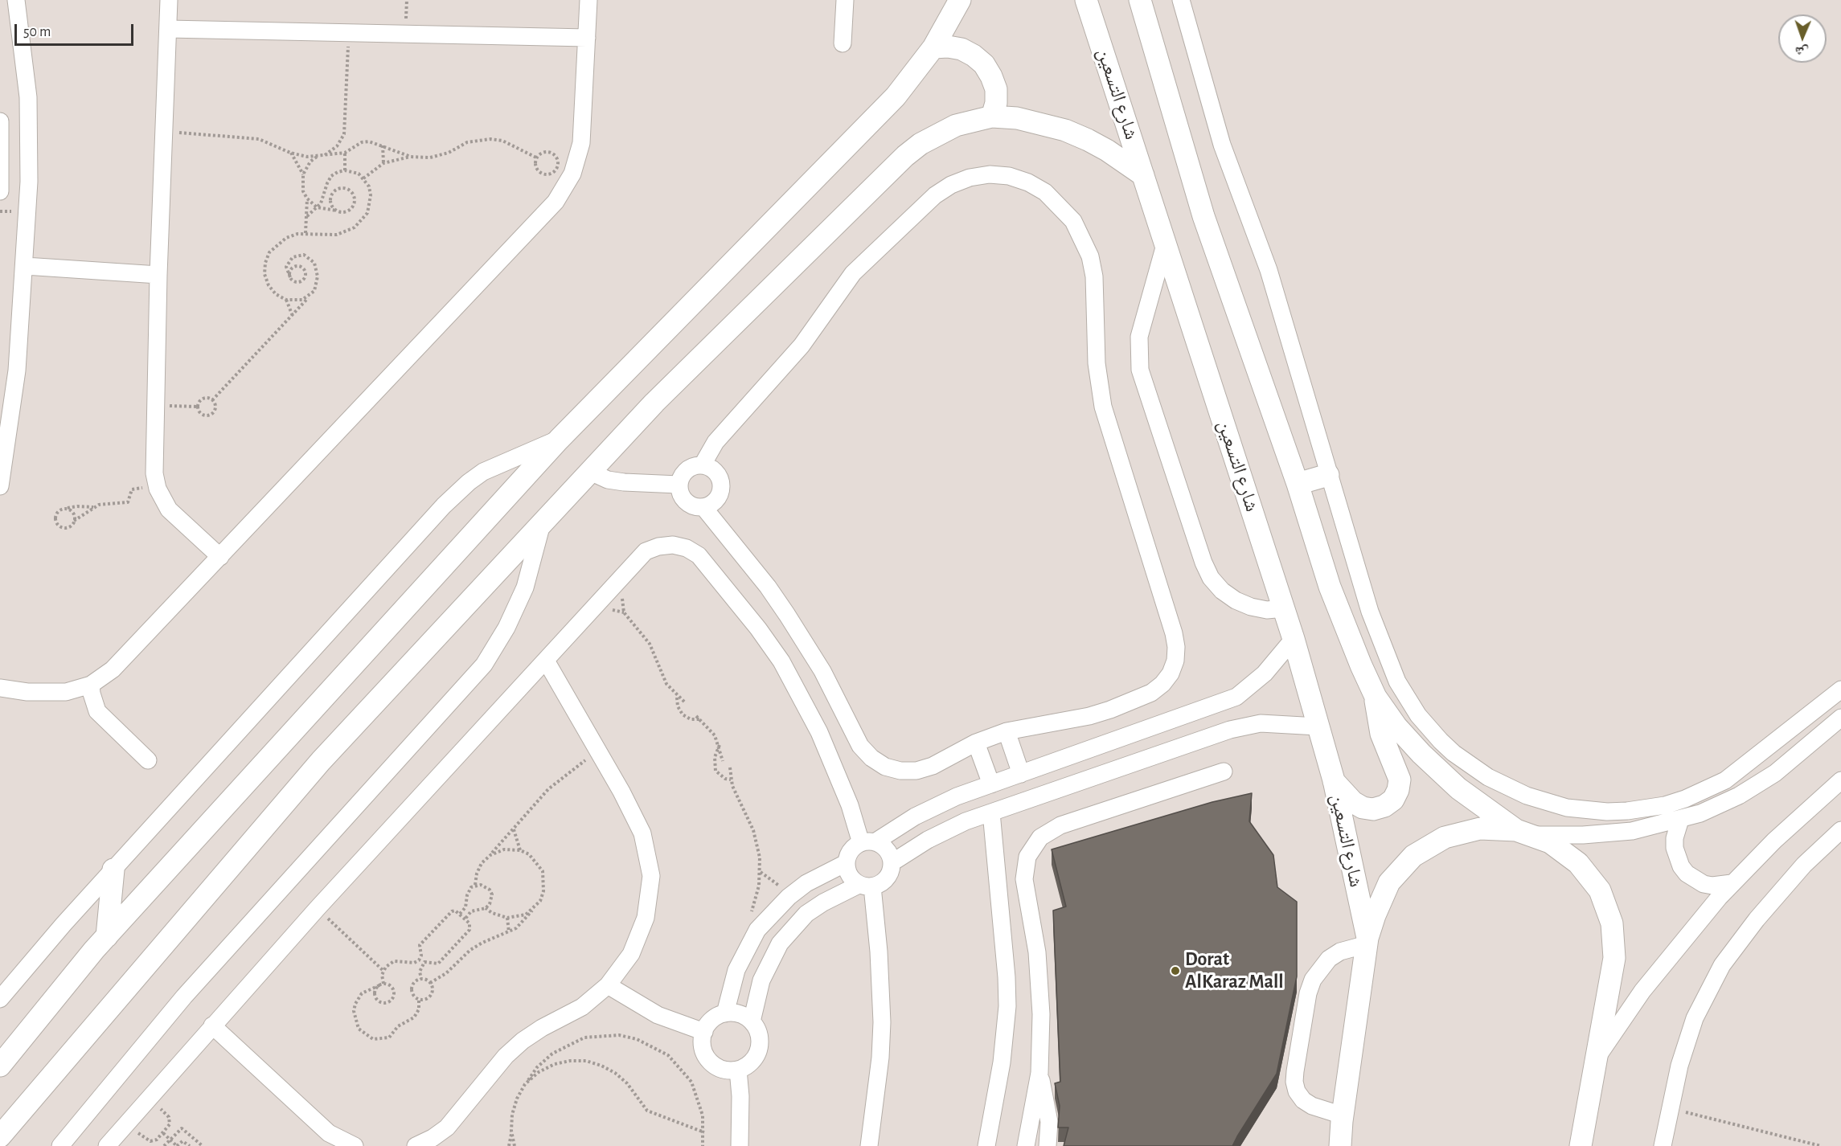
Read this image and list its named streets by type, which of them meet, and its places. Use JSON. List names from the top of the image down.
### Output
{
  "streets": {
    "main road": ["شارع التسعين"]
  },
  "places": ["Dorat AlKaraz Mall"],
  "scale_bar": "50 m",
  "north": "bottom"
}
